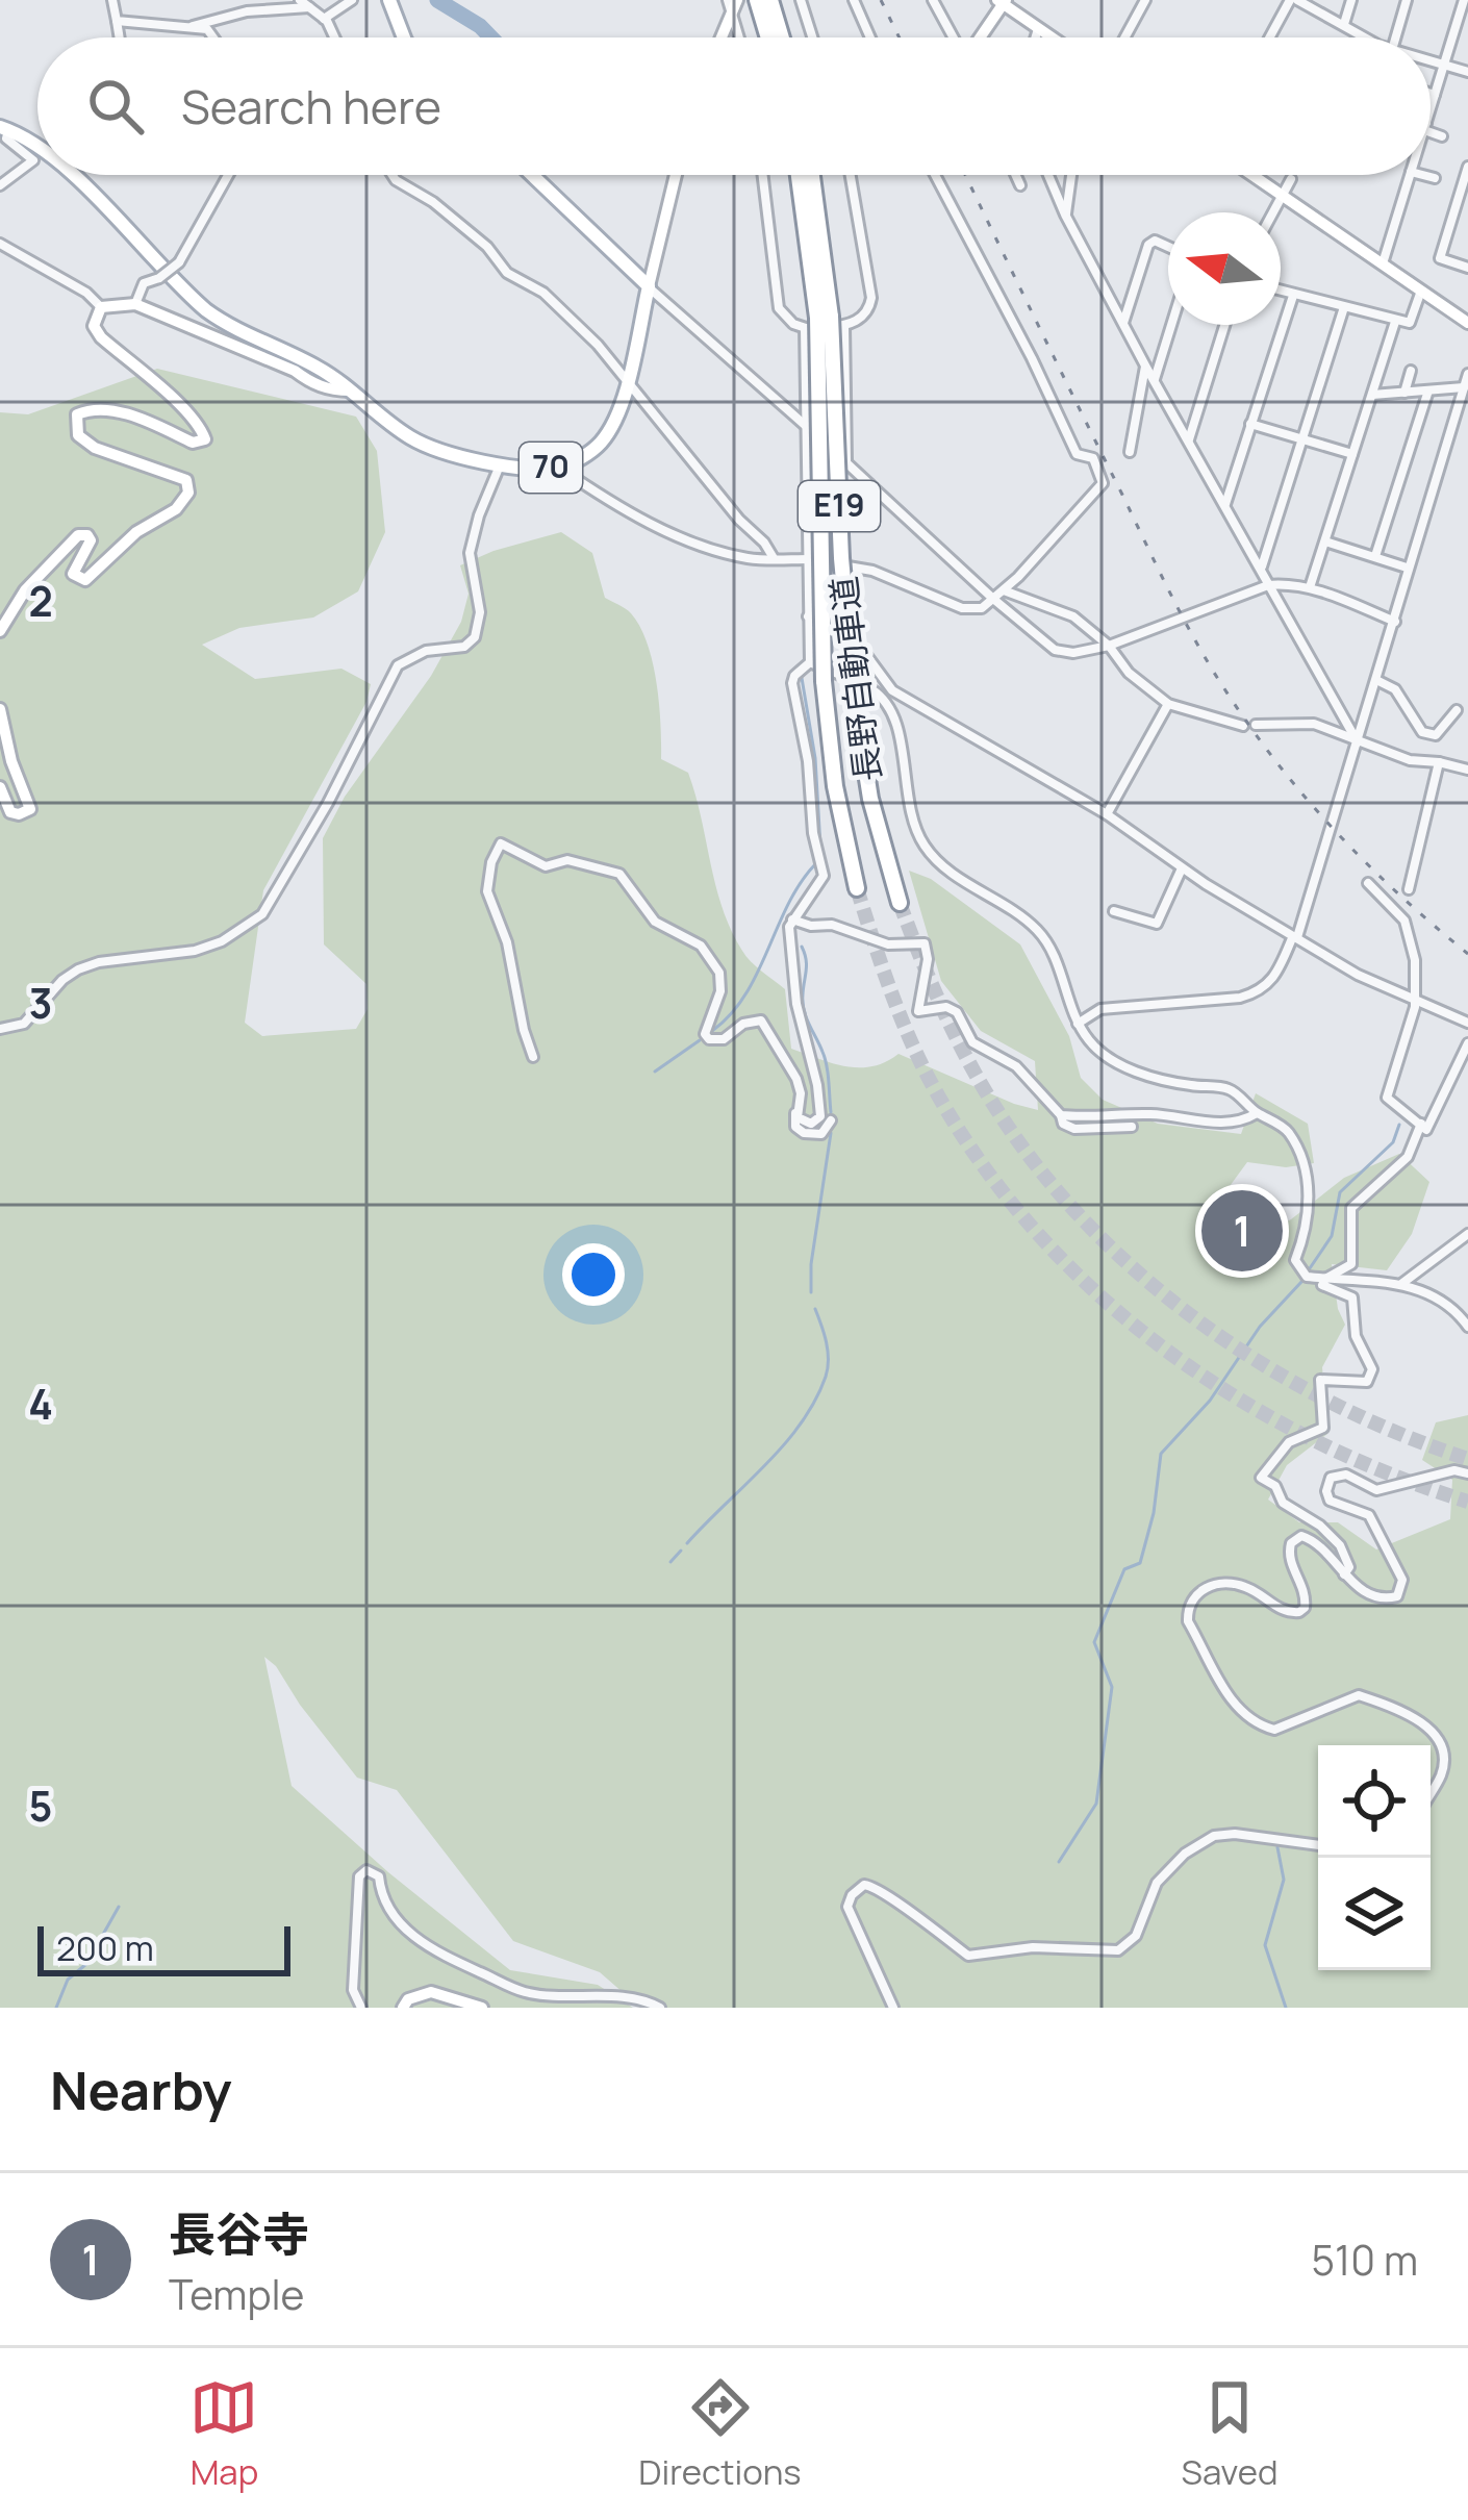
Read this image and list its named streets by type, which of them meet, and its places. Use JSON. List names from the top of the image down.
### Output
{
  "streets": {
    "highway": ["E19", "長野自動車道"],
    "main road": ["70"]
  },
  "scale_bar": "200 m",
  "north": "left",
  "page": {
    "search": "Search here",
    "pins": "1",
    "scale": "200 m",
    "heading": "Nearby",
    "list": [
      {
        "mark": "1",
        "name": "長谷寺",
        "note": "Temple",
        "value": "510 m"
      }
    ],
    "nav": ["Map", "Directions", "Saved"]
  },
  "grid": {
    "rows": [
      "2",
      "3",
      "4",
      "5"
    ]
  }
}
